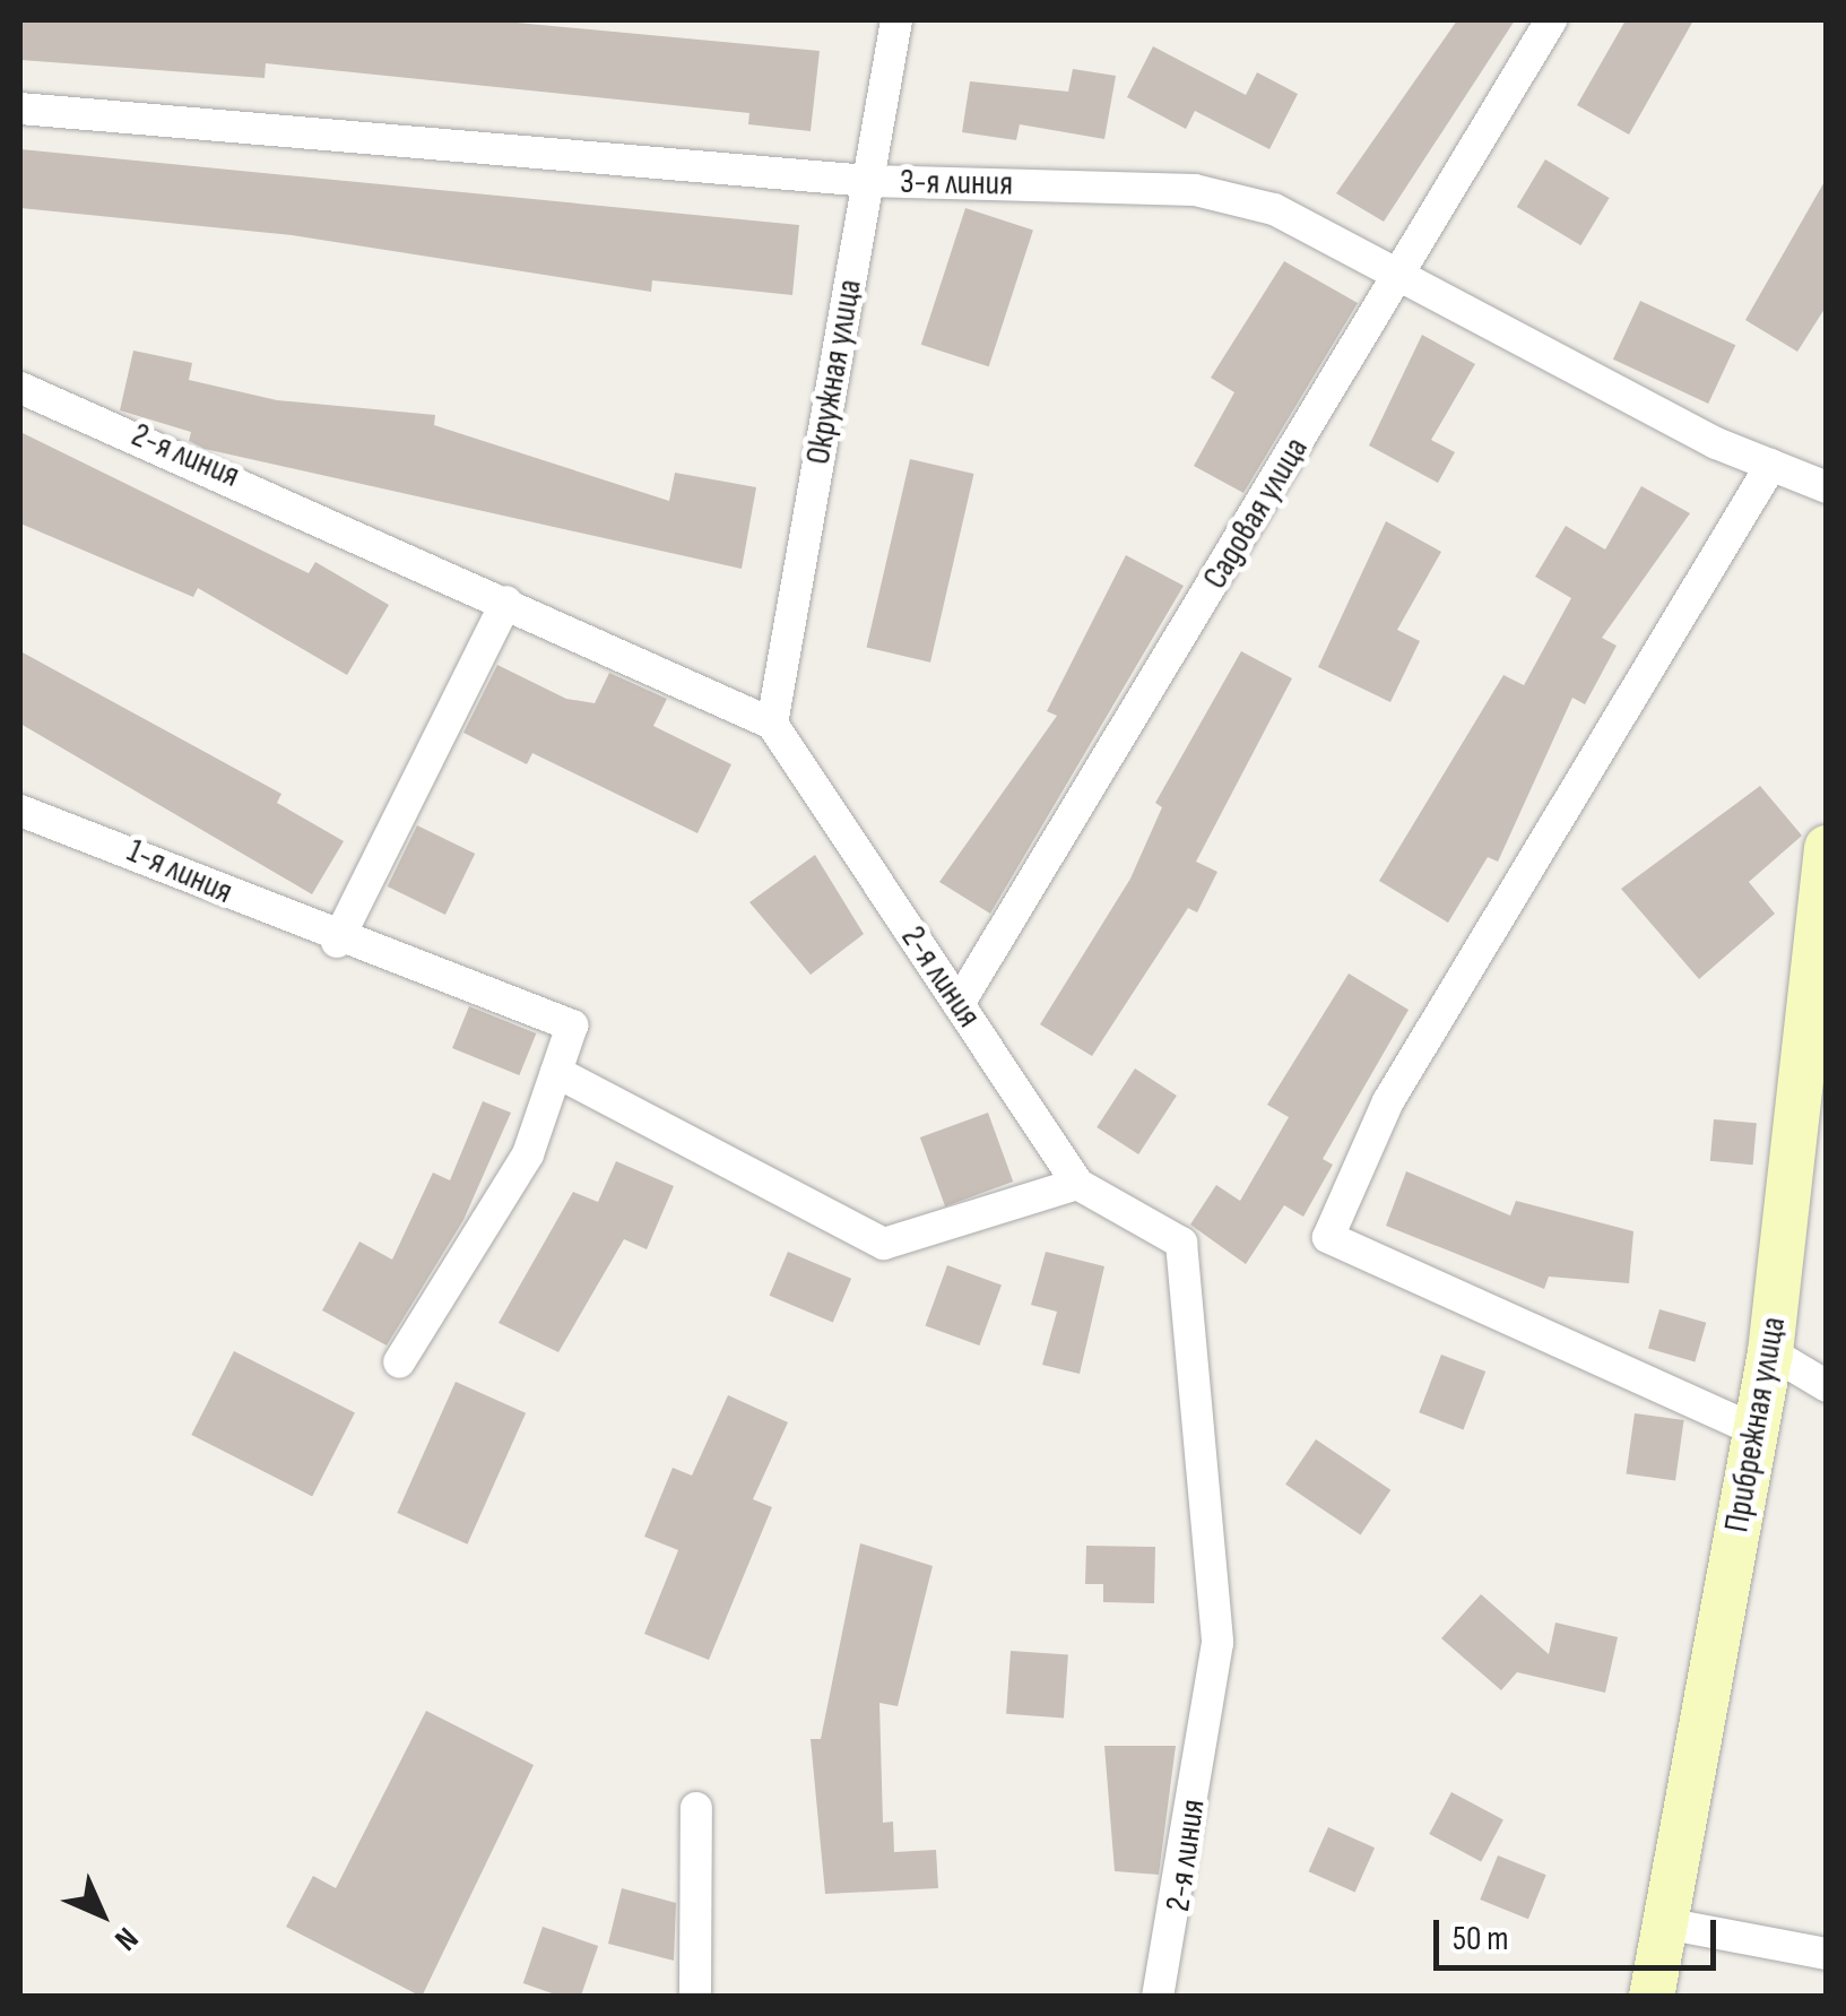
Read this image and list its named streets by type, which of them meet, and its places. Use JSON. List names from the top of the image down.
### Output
{
  "streets": {
    "street": [
      "3-я линия",
      "Окружная улица",
      "2-я линия",
      "Садовая улица",
      "1-я линия",
      "Прибрежная улица"
    ]
  },
  "crossings": [
    ["3-я линия", "Окружная улица"],
    ["3-я линия", "Садовая улица"],
    ["Окружная улица", "2-я линия"],
    ["2-я линия", "Садовая улица"]
  ],
  "scale_bar": "50 m",
  "north": "bottom right"
}
